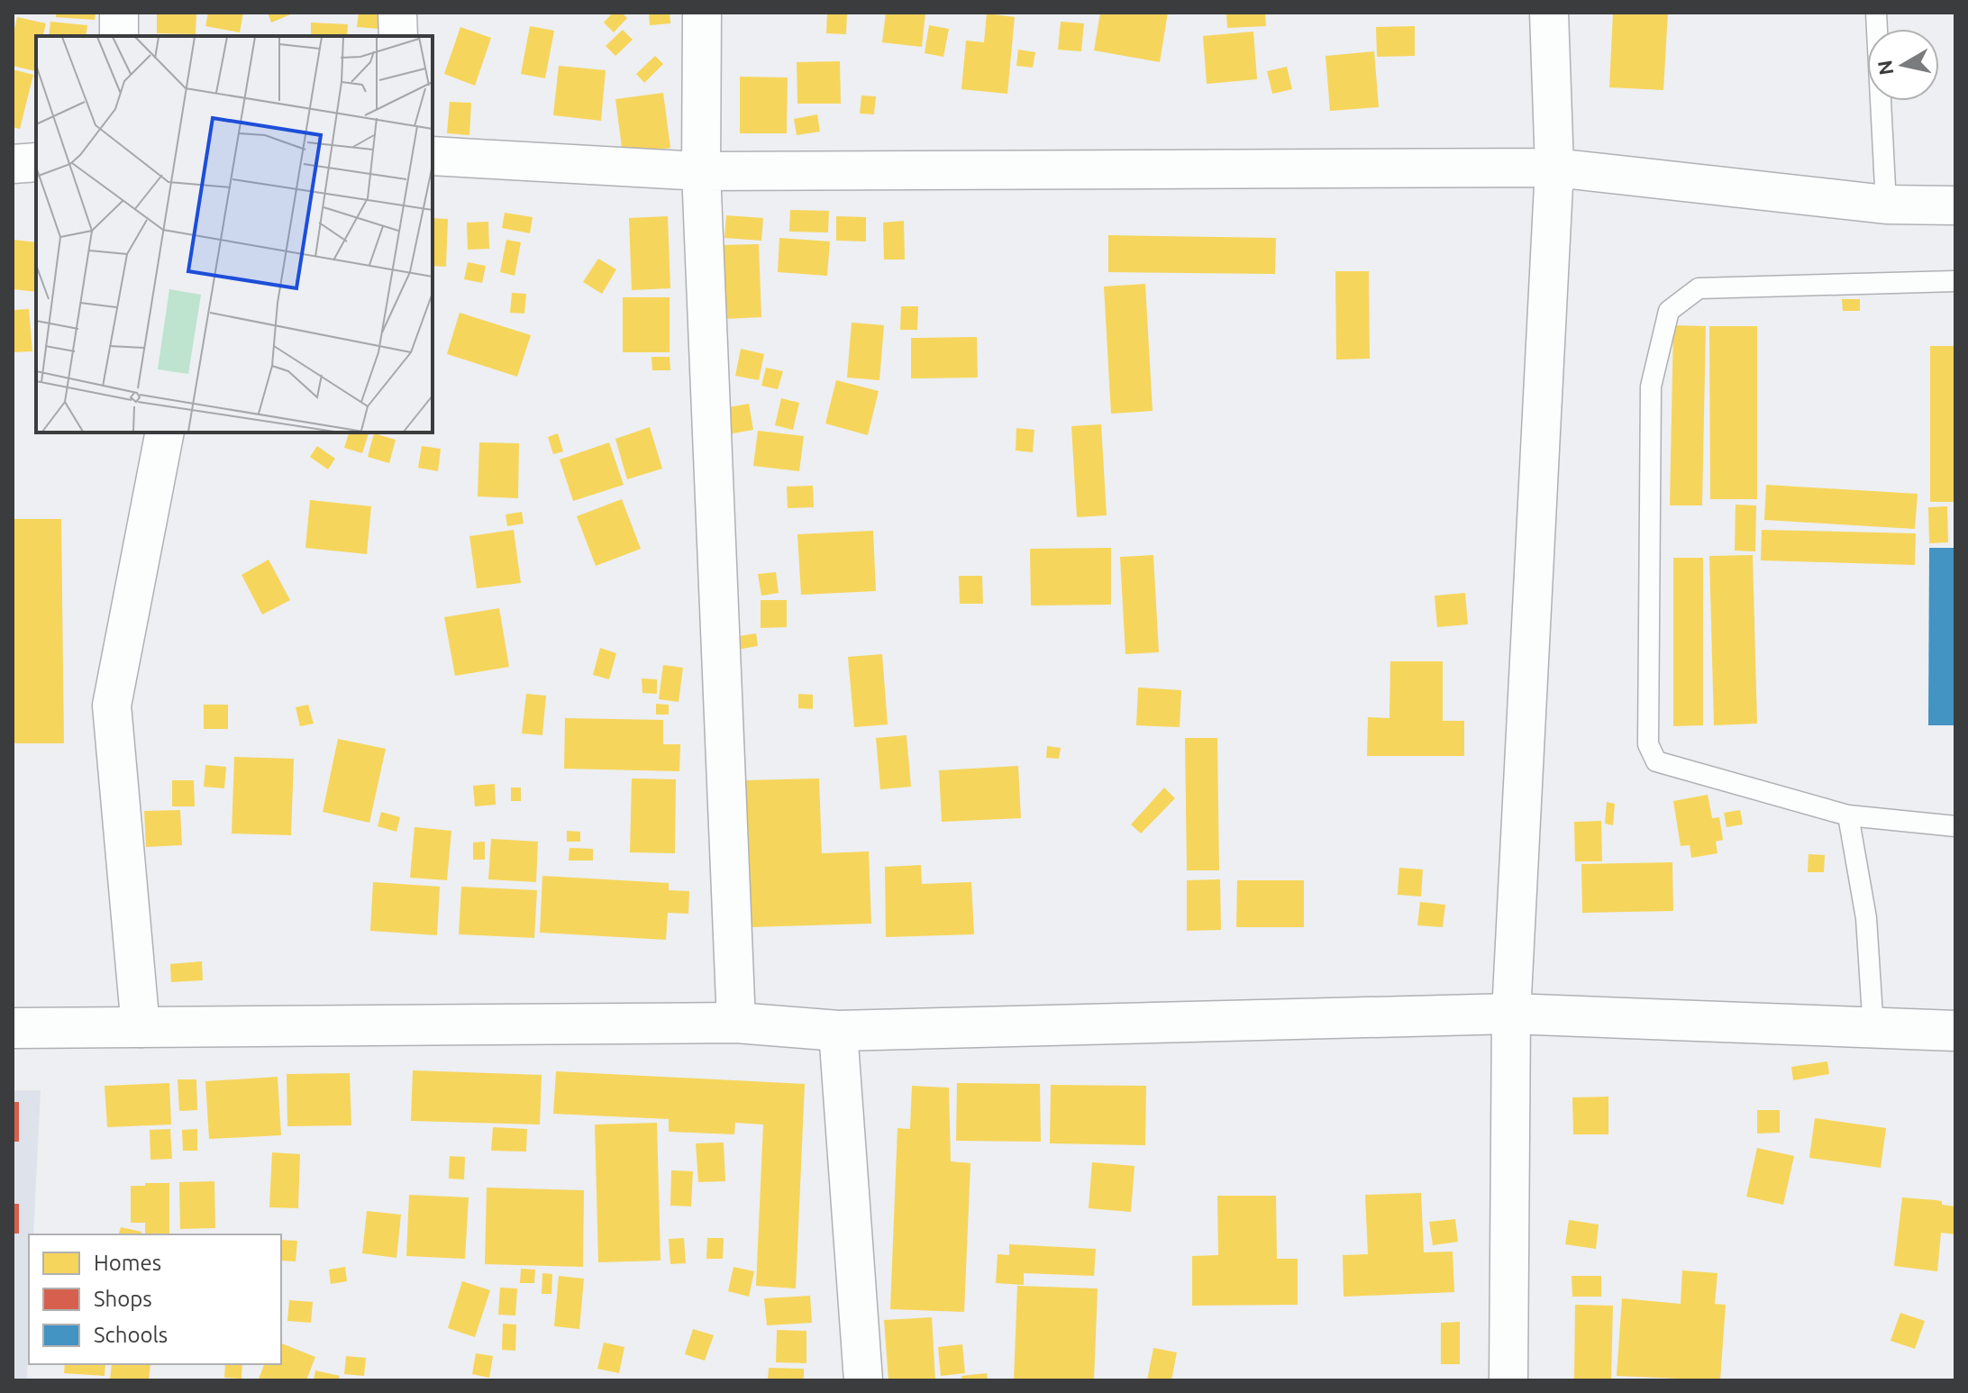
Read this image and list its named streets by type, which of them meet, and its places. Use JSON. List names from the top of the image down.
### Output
{
  "legend": ["Homes", "Shops", "Schools"],
  "north": "left"
}
